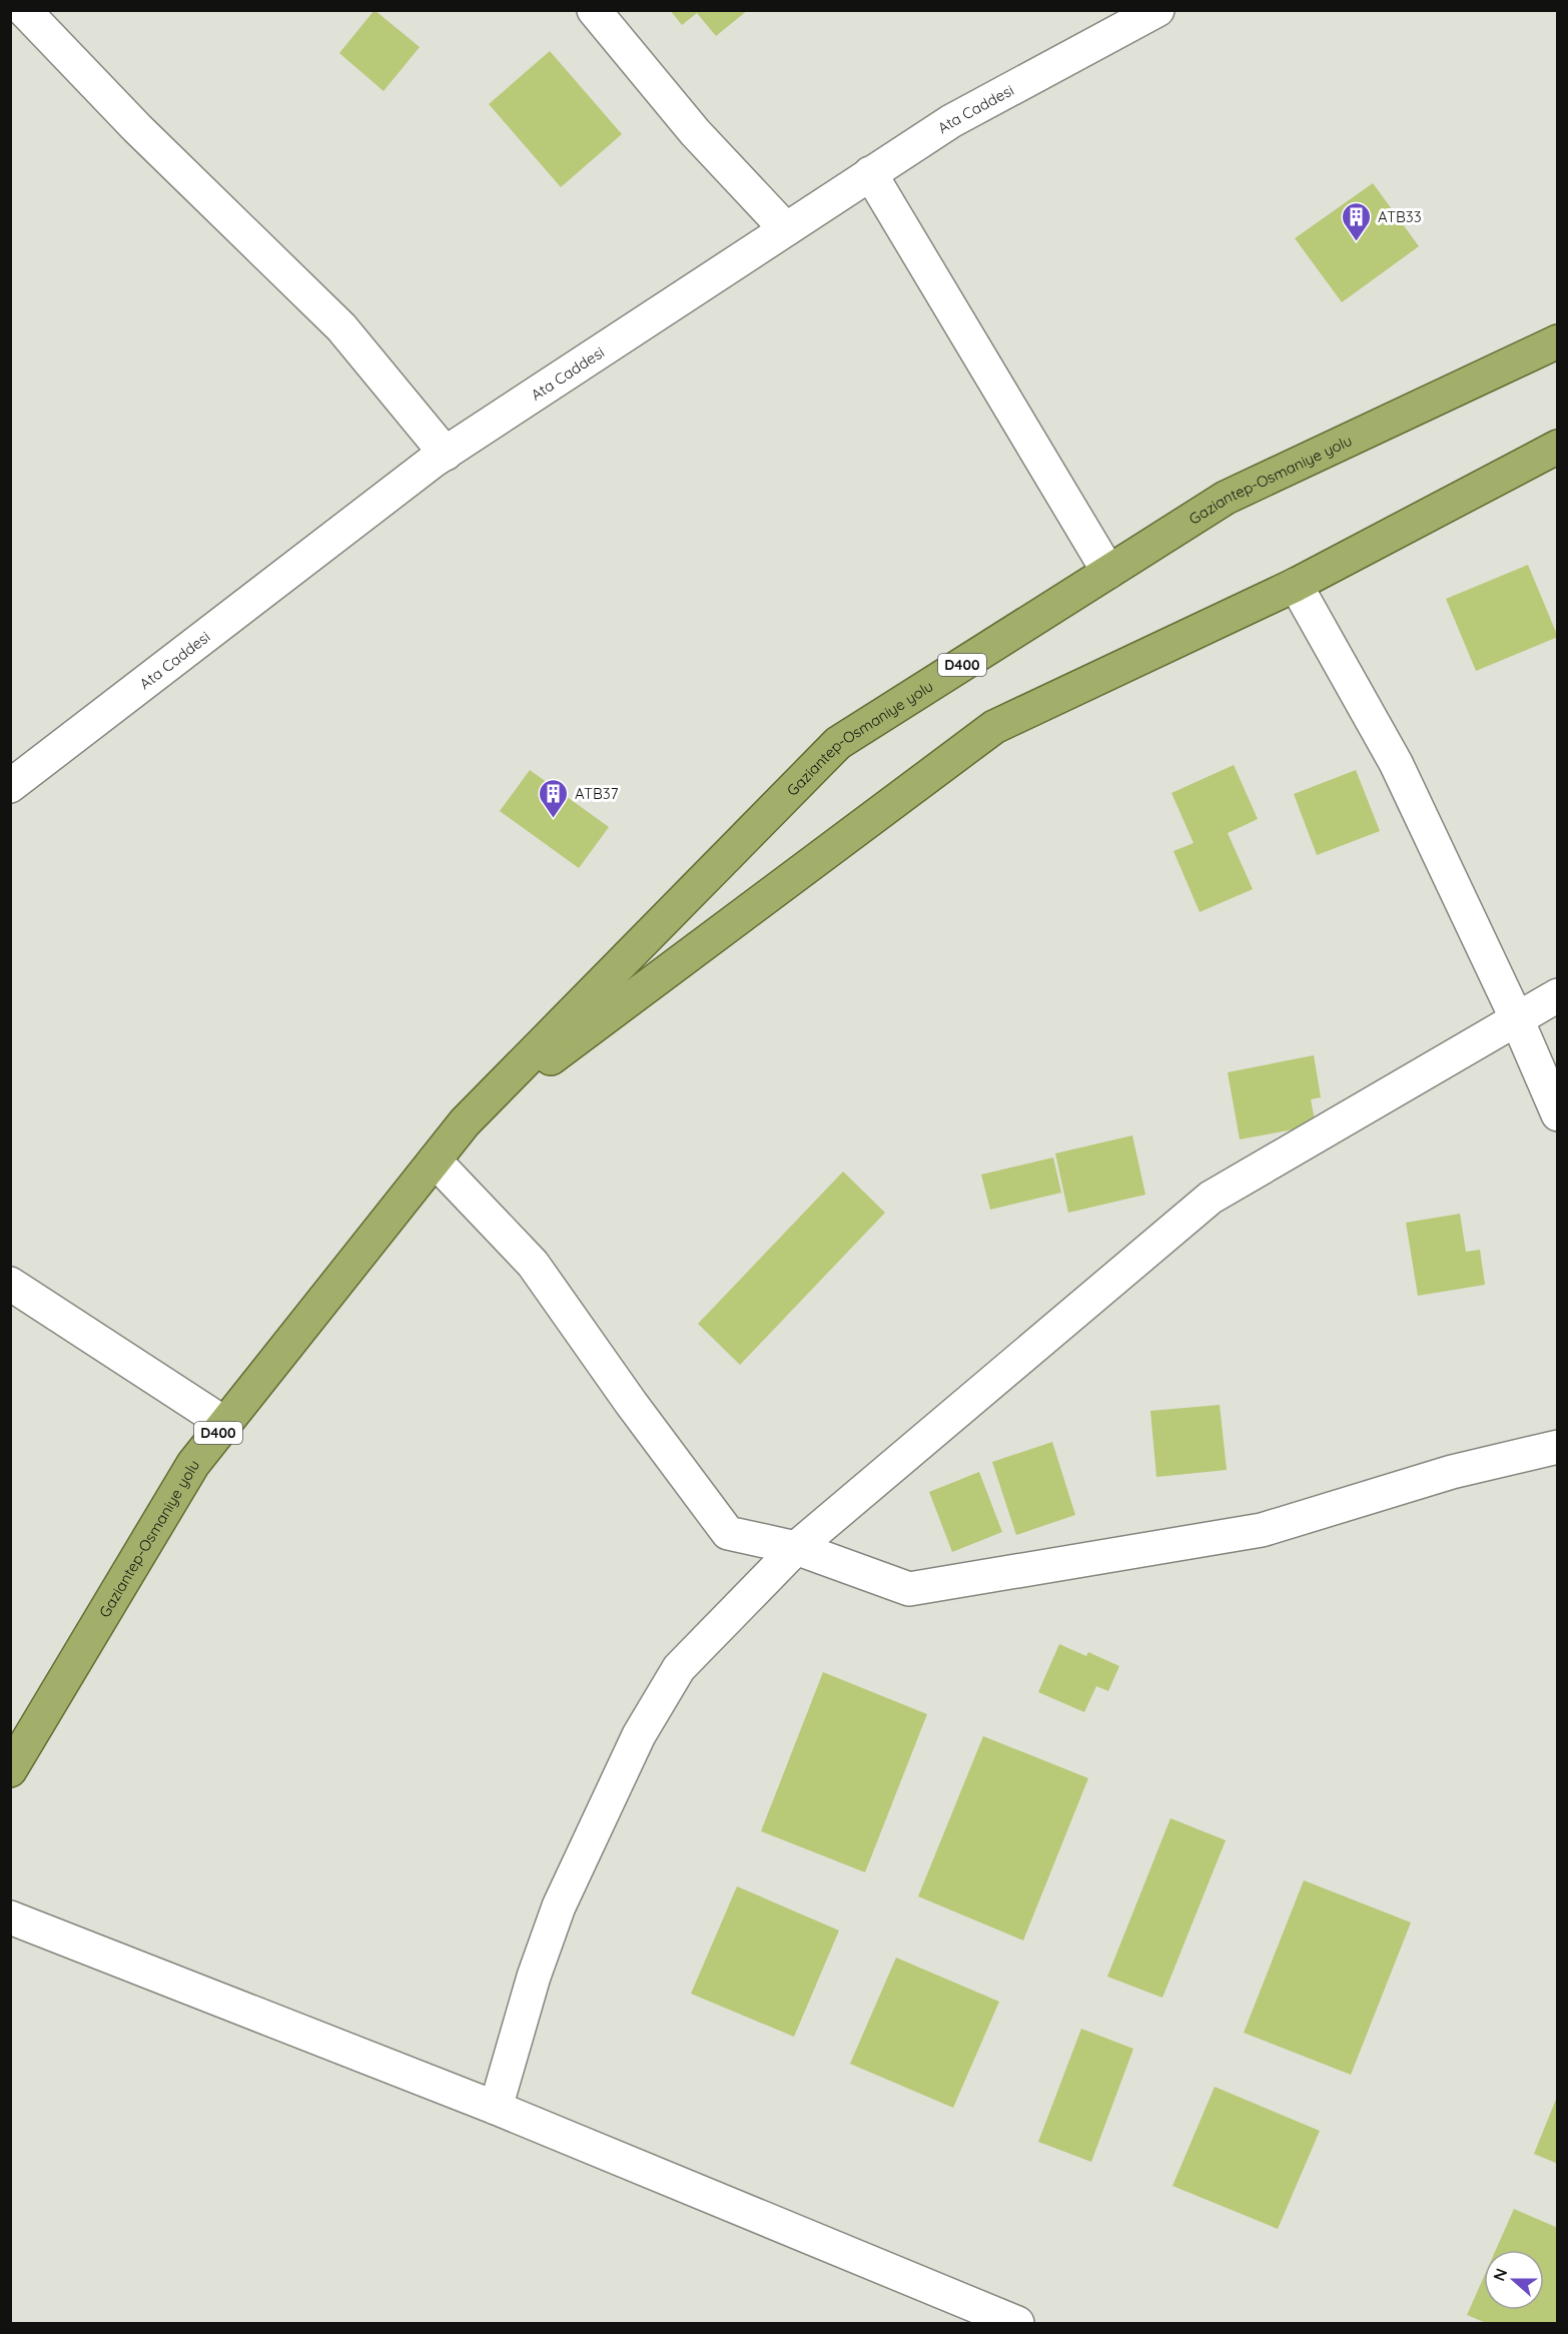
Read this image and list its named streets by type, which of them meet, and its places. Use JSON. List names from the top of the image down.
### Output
{
  "streets": {
    "highway": ["Gaziantep-Osmaniye yolu", "D400"],
    "street": ["Ata Caddesi"]
  },
  "places": {
    "building": ["ATB33", "ATB37"]
  },
  "north": "left"
}
